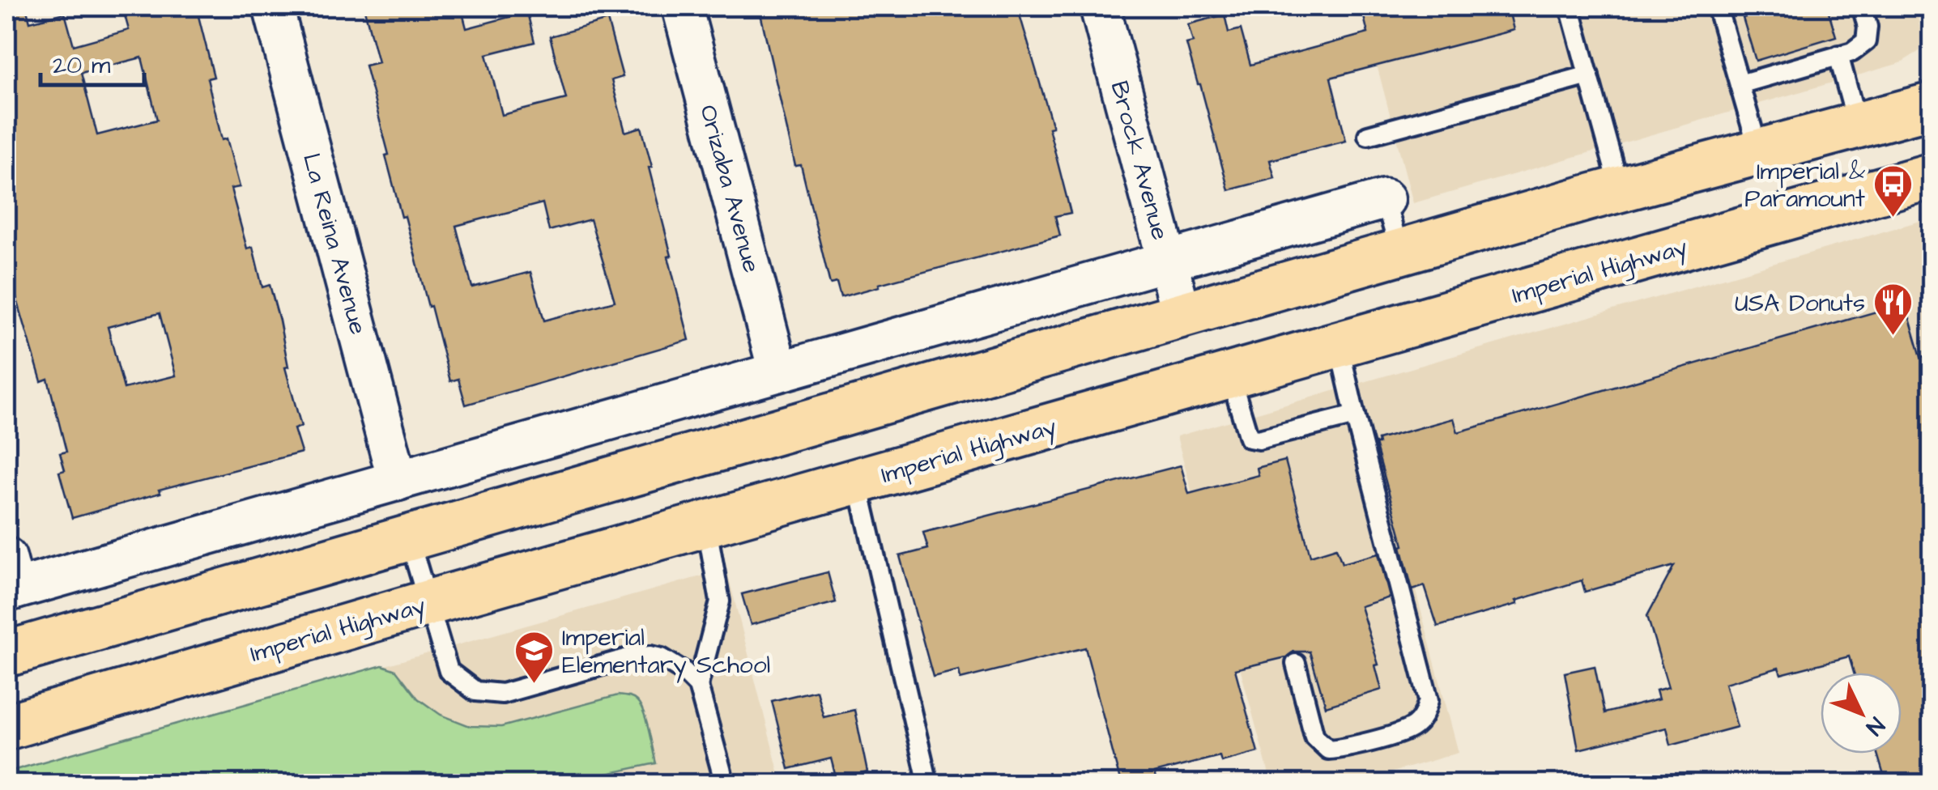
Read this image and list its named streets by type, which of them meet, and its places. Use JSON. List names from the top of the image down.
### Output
{
  "streets": {
    "main road": ["Imperial Highway"],
    "street": ["Brock Avenue", "Orizaba Avenue", "La Reina Avenue"]
  },
  "places": {
    "bus stop": ["Imperial & Paramount"],
    "restaurant": ["USA Donuts"],
    "school or university": ["Imperial Elementary School"]
  },
  "scale_bar": "20 m",
  "north": "bottom right"
}
